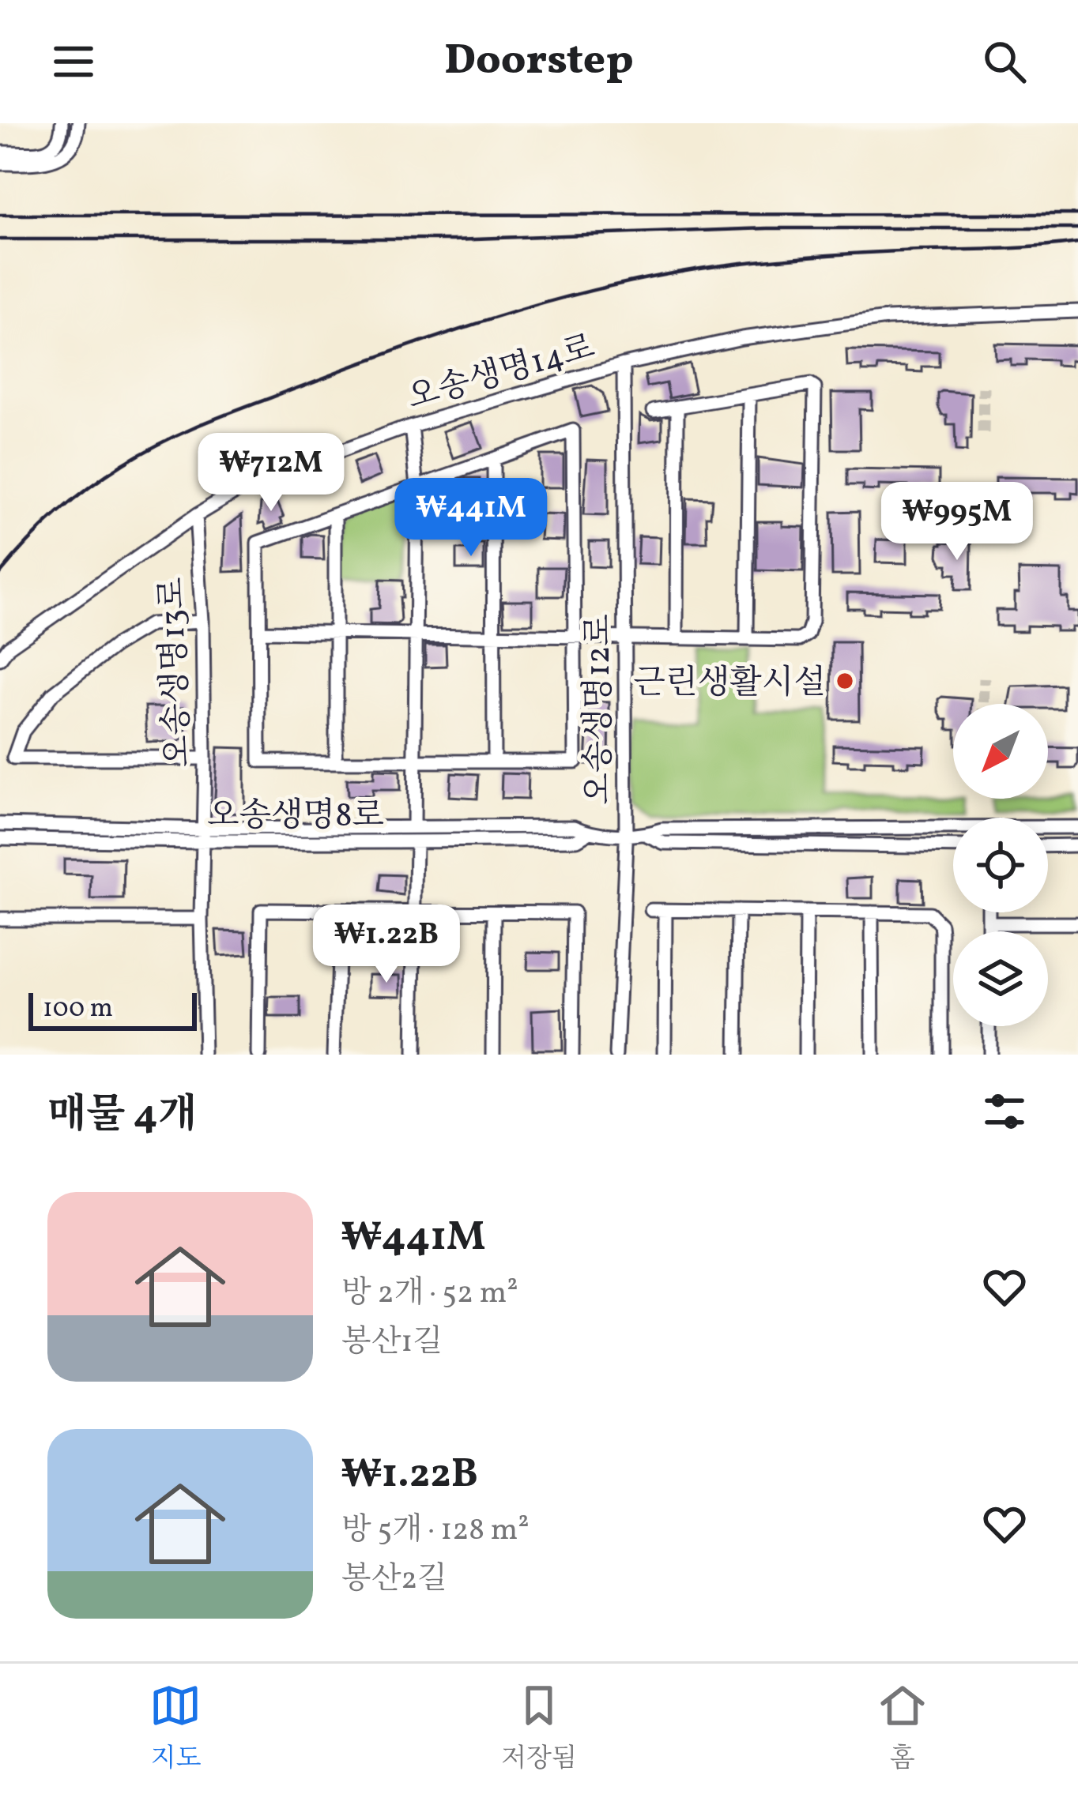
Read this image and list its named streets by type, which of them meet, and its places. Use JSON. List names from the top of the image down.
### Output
{
  "streets": {
    "street": [
      "오송생명14로",
      "오송생명13로",
      "오송생명12로",
      "오송생명8로"
    ]
  },
  "crossings": [
    ["오송생명14로", "오송생명13로"],
    ["오송생명14로", "오송생명12로"],
    ["오송생명13로", "오송생명8로"],
    ["오송생명12로", "오송생명8로"]
  ],
  "places": ["근린생활시설"],
  "scale_bar": "100 m",
  "north": "bottom left",
  "page": {
    "header": "Doorstep",
    "price": [
      "₩712M",
      "₩441M",
      "₩995M",
      "₩1.22B"
    ],
    "scale": "100 m",
    "heading": "매물 4개",
    "list": [
      {
        "name": "₩441M",
        "note": "방 2개 · 52 m² · 봉산1길"
      },
      {
        "name": "₩1.22B",
        "note": "방 5개 · 128 m² · 봉산2길"
      }
    ],
    "tabs": ["지도", "저장됨", "홈"]
  }
}
